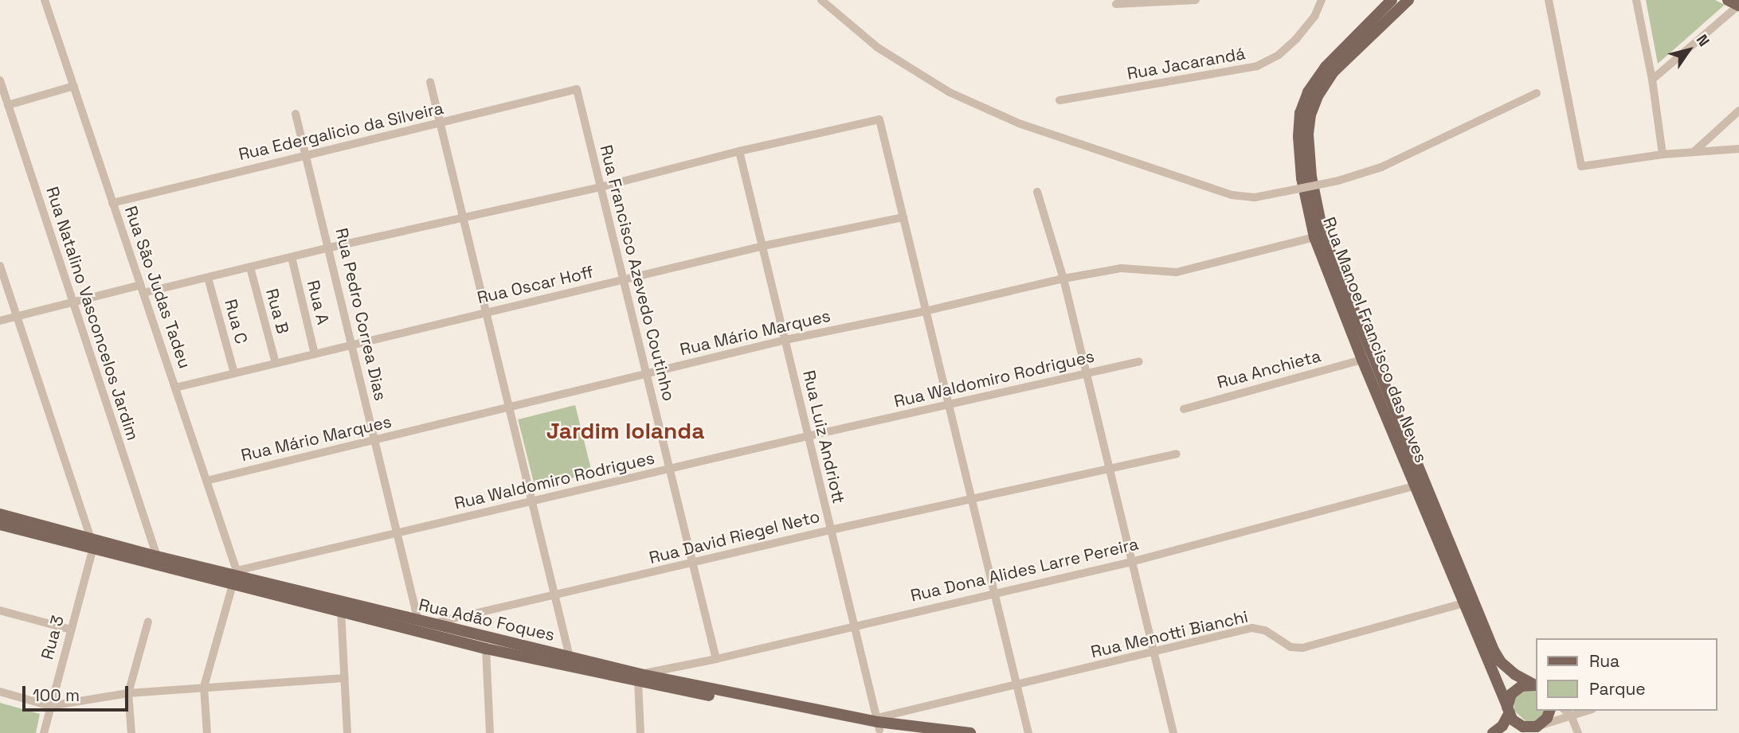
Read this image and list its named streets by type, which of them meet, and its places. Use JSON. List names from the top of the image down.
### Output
{
  "streets": {
    "main road": ["Rua Manoel Francisco das Neves", "Rua Adão Foques"],
    "street": [
      "Rua Jacarandá",
      "Rua Edergalicio da Silveira",
      "Rua Francisco Azevedo Coutinho",
      "Rua Oscar Hoff",
      "Rua São Judas Tadeu",
      "Rua A",
      "Rua B",
      "Rua Natalino Vasconcelos Jardim",
      "Rua Pedro Correa Dias",
      "Rua C",
      "Rua Mário Marques",
      "Rua Anchieta",
      "Rua Waldomiro Rodrigues",
      "Rua Luiz Andriott",
      "Rua David Riegel Neto",
      "Rua Dona Alides Larre Pereira",
      "Rua Menotti Bianchi",
      "Rua 3"
    ]
  },
  "crossings": [
    ["Rua Edergalicio da Silveira", "Rua Francisco Azevedo Coutinho"],
    ["Rua Edergalicio da Silveira", "Rua São Judas Tadeu"],
    ["Rua Edergalicio da Silveira", "Rua Pedro Correa Dias"],
    ["Rua Francisco Azevedo Coutinho", "Rua Oscar Hoff"],
    ["Rua Francisco Azevedo Coutinho", "Rua Mário Marques"],
    ["Rua Francisco Azevedo Coutinho", "Rua Waldomiro Rodrigues"],
    ["Rua Francisco Azevedo Coutinho", "Rua David Riegel Neto"],
    ["Rua Francisco Azevedo Coutinho", "Rua Dona Alides Larre Pereira"],
    ["Rua Oscar Hoff", "Rua São Judas Tadeu"],
    ["Rua Oscar Hoff", "Rua A"],
    ["Rua Oscar Hoff", "Rua B"],
    ["Rua Oscar Hoff", "Rua Pedro Correa Dias"],
    ["Rua Oscar Hoff", "Rua C"],
    ["Rua Oscar Hoff", "Rua Luiz Andriott"],
    ["Rua São Judas Tadeu", "Rua Mário Marques"],
    ["Rua São Judas Tadeu", "Rua Waldomiro Rodrigues"],
    ["Rua São Judas Tadeu", "Rua Adão Foques"],
    ["Rua Natalino Vasconcelos Jardim", "Rua Adão Foques"],
    ["Rua Pedro Correa Dias", "Rua Mário Marques"],
    ["Rua Pedro Correa Dias", "Rua Waldomiro Rodrigues"],
    ["Rua Pedro Correa Dias", "Rua Adão Foques"],
    ["Rua Mário Marques", "Rua Manoel Francisco das Neves"],
    ["Rua Mário Marques", "Rua Luiz Andriott"],
    ["Rua Manoel Francisco das Neves", "Rua Anchieta"],
    ["Rua Manoel Francisco das Neves", "Rua Dona Alides Larre Pereira"],
    ["Rua Manoel Francisco das Neves", "Rua Menotti Bianchi"],
    ["Rua Waldomiro Rodrigues", "Rua Luiz Andriott"],
    ["Rua Waldomiro Rodrigues", "Rua Adão Foques"],
    ["Rua Luiz Andriott", "Rua David Riegel Neto"],
    ["Rua Luiz Andriott", "Rua Dona Alides Larre Pereira"],
    ["Rua Luiz Andriott", "Rua Adão Foques"],
    ["Rua Luiz Andriott", "Rua Menotti Bianchi"],
    ["Rua David Riegel Neto", "Rua Adão Foques"],
    ["Rua Dona Alides Larre Pereira", "Rua Adão Foques"],
    ["Rua Adão Foques", "Rua Menotti Bianchi"],
    ["Rua Adão Foques", "Rua 3"]
  ],
  "districts": ["Jardim Iolanda"],
  "legend": ["Rua", "Parque"],
  "scale_bar": "100 m",
  "north": "top right"
}
